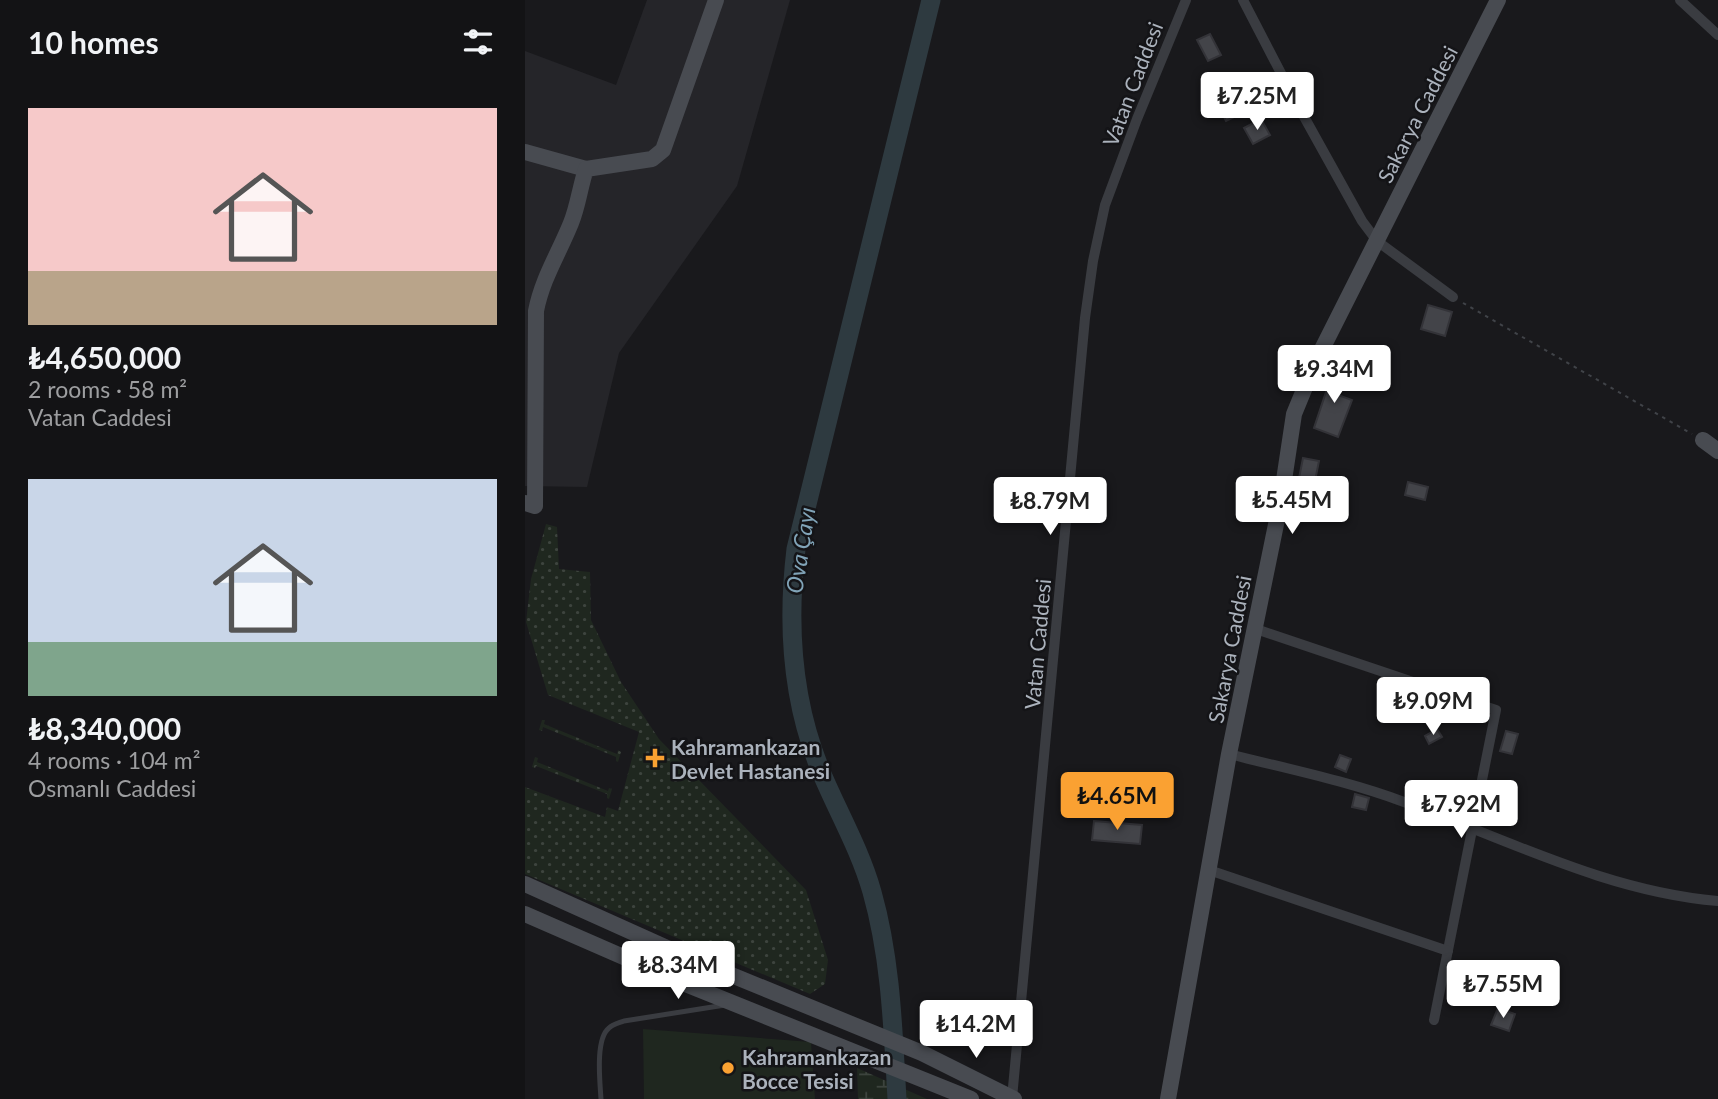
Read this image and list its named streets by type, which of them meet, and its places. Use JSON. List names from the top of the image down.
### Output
{
  "streets": {
    "street": ["Vatan Caddesi", "Sakarya Caddesi"]
  },
  "water": ["Ova Çayı"],
  "places": {
    "health": ["Kahramankazan Devlet Hastanesi"],
    "other": ["Kahramankazan Bocce Tesisi"]
  },
  "page": {
    "heading": "10 homes",
    "price": [
      "₺7.25M",
      "₺9.34M",
      "₺5.45M",
      "₺8.79M",
      "₺9.09M",
      "₺4.65M",
      "₺7.92M",
      "₺8.34M",
      "₺7.55M",
      "₺14.2M"
    ],
    "list": [
      {
        "name": "₺4,650,000",
        "note": "2 rooms · 58 m² · Vatan Caddesi"
      },
      {
        "name": "₺8,340,000",
        "note": "4 rooms · 104 m² · Osmanlı Caddesi"
      }
    ]
  }
}
